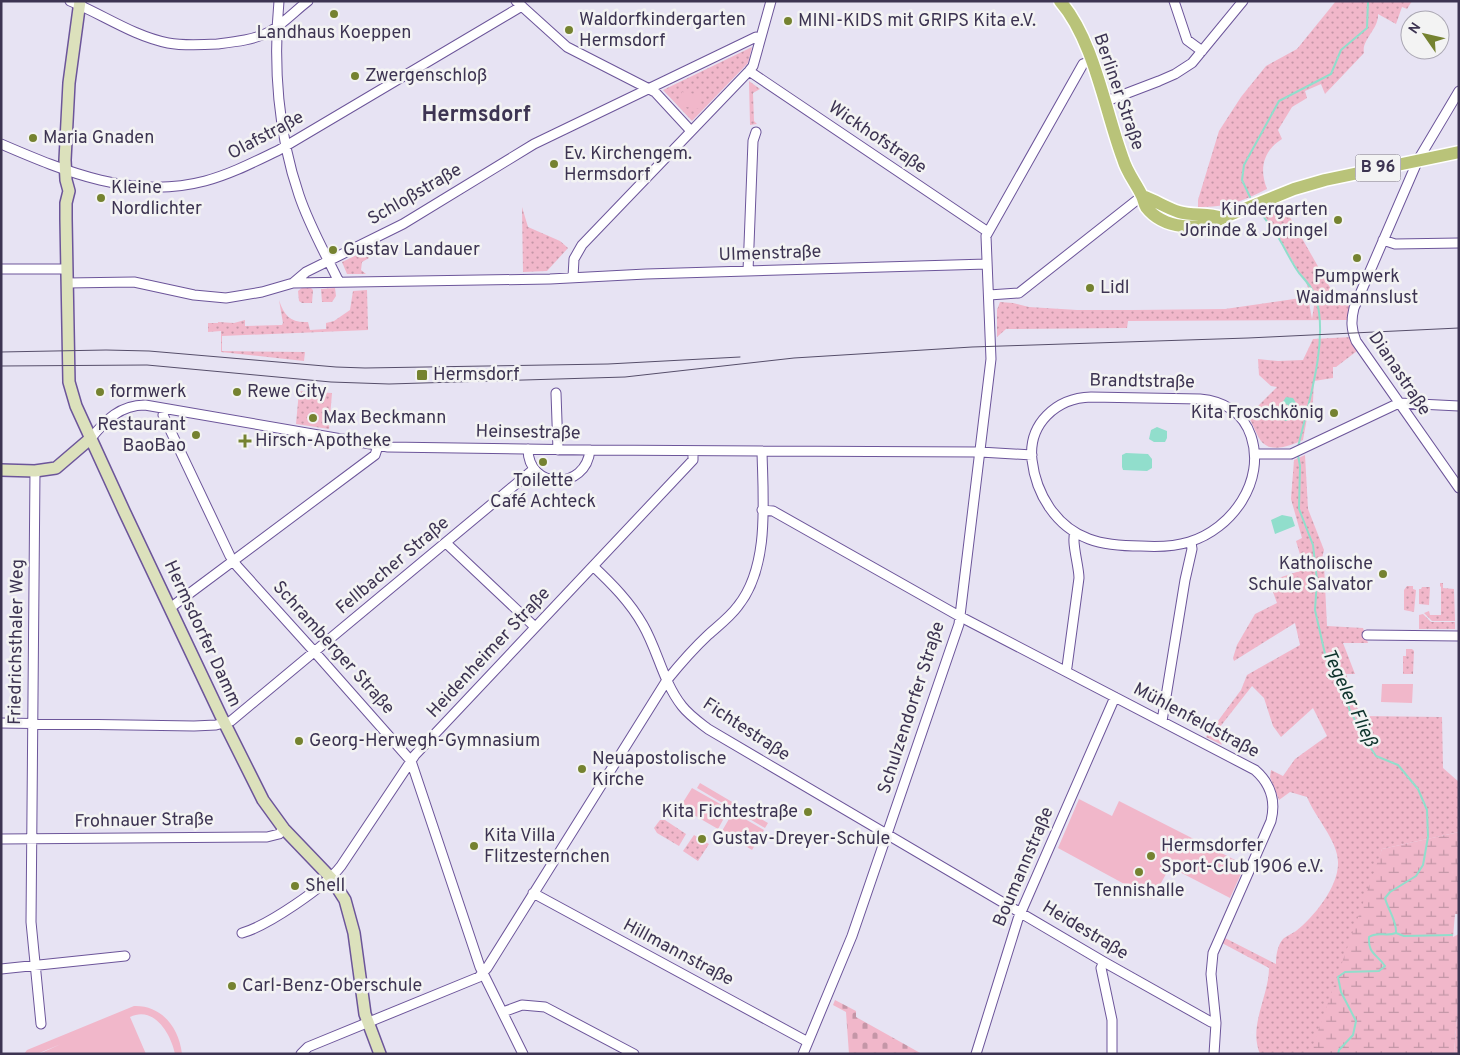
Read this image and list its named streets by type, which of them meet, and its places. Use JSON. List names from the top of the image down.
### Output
{
  "streets": {
    "main road": ["Berliner Straße", "B 96", "Hermsdorfer Damm"],
    "street": [
      "Olafstraße",
      "Wickhofstraße",
      "Schloßstraße",
      "Ulmenstraße",
      "Dianastraße",
      "Brandtstraße",
      "Heinsestraße",
      "Fellbacher Straße",
      "Friedrichsthaler Weg",
      "Schramberger Straße",
      "Heidenheimer Straße",
      "Schulzendorfer Straße",
      "Mühlenfeldstraße",
      "Fichtestraße",
      "Frohnauer Straße",
      "Boumannstraße",
      "Heidestraße",
      "Hillmannstraße"
    ]
  },
  "crossings": [
    ["Berliner Straße", "B 96"],
    ["Olafstraße", "Hermsdorfer Damm"],
    ["Wickhofstraße", "Schulzendorfer Straße"],
    ["B 96", "Dianastraße"],
    ["Schloßstraße", "Ulmenstraße"],
    ["Schloßstraße", "Hermsdorfer Damm"],
    ["Ulmenstraße", "Schulzendorfer Straße"],
    ["Heinsestraße", "Hermsdorfer Damm"],
    ["Heinsestraße", "Schramberger Straße"],
    ["Heinsestraße", "Heidenheimer Straße"],
    ["Heinsestraße", "Schulzendorfer Straße"],
    ["Fellbacher Straße", "Hermsdorfer Damm"],
    ["Fellbacher Straße", "Schramberger Straße"],
    ["Hermsdorfer Damm", "Heidenheimer Straße"],
    ["Hermsdorfer Damm", "Frohnauer Straße"],
    ["Friedrichsthaler Weg", "Frohnauer Straße"],
    ["Schramberger Straße", "Heidenheimer Straße"],
    ["Heidenheimer Straße", "Fichtestraße"],
    ["Schulzendorfer Straße", "Mühlenfeldstraße"],
    ["Schulzendorfer Straße", "Fichtestraße"],
    ["Schulzendorfer Straße", "Heidestraße"],
    ["Schulzendorfer Straße", "Hillmannstraße"],
    ["Mühlenfeldstraße", "Boumannstraße"],
    ["Mühlenfeldstraße", "Heidestraße"],
    ["Fichtestraße", "Heidestraße"],
    ["Boumannstraße", "Heidestraße"]
  ],
  "districts": ["Hermsdorf"],
  "water": ["Tegeler Fließ"],
  "places": {
    "other": [
      "Landhaus Koeppen",
      "MINI-KIDS mit GRIPS Kita e.V.",
      "Waldorfkindergarten Hermsdorf",
      "Zwergenschloß",
      "Maria Gnaden",
      "Ev. Kirchengem. Hermsdorf",
      "Kleine Nordlichter",
      "Kindergarten Jorinde & Joringel",
      "Gustav Landauer",
      "Pumpwerk Waidmannslust",
      "Lidl",
      "formwerk",
      "Rewe City",
      "Kita Froschkönig",
      "Max Beckmann",
      "Restaurant BaoBao",
      "Toilette Café Achteck",
      "Katholische Schule Salvator",
      "Georg-Herwegh-Gymnasium",
      "Neuapostolische Kirche",
      "Kita Fichtestraße",
      "Gustav-Dreyer-Schule",
      "Kita Villa Flitzesternchen",
      "Hermsdorfer Sport-Club 1906 e.V.",
      "Tennishalle",
      "Shell",
      "Carl-Benz-Oberschule"
    ],
    "transit": ["Hermsdorf"],
    "health": ["Hirsch-Apotheke"]
  },
  "north": "top left"
}
